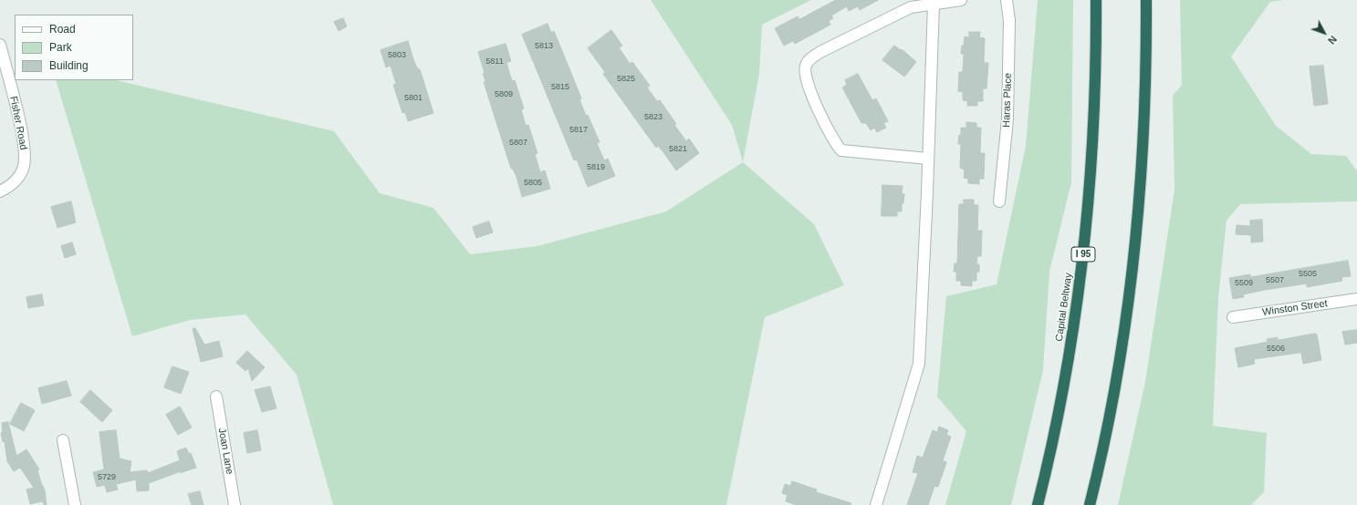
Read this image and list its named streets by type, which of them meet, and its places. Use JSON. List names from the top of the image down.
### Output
{
  "streets": {
    "highway": ["I 95", "Capital Beltway"],
    "street": [
      "Haras Place",
      "Fisher Road",
      "Winston Street",
      "Joan Lane"
    ]
  },
  "house_numbers": [
    "5813",
    "5803",
    "5811",
    "5825",
    "5815",
    "5809",
    "5801",
    "5823",
    "5817",
    "5807",
    "5821",
    "5819",
    "5805",
    "5505",
    "5507",
    "5509",
    "5506",
    "5729"
  ],
  "legend": ["Road", "Park", "Building"],
  "north": "bottom right"
}
